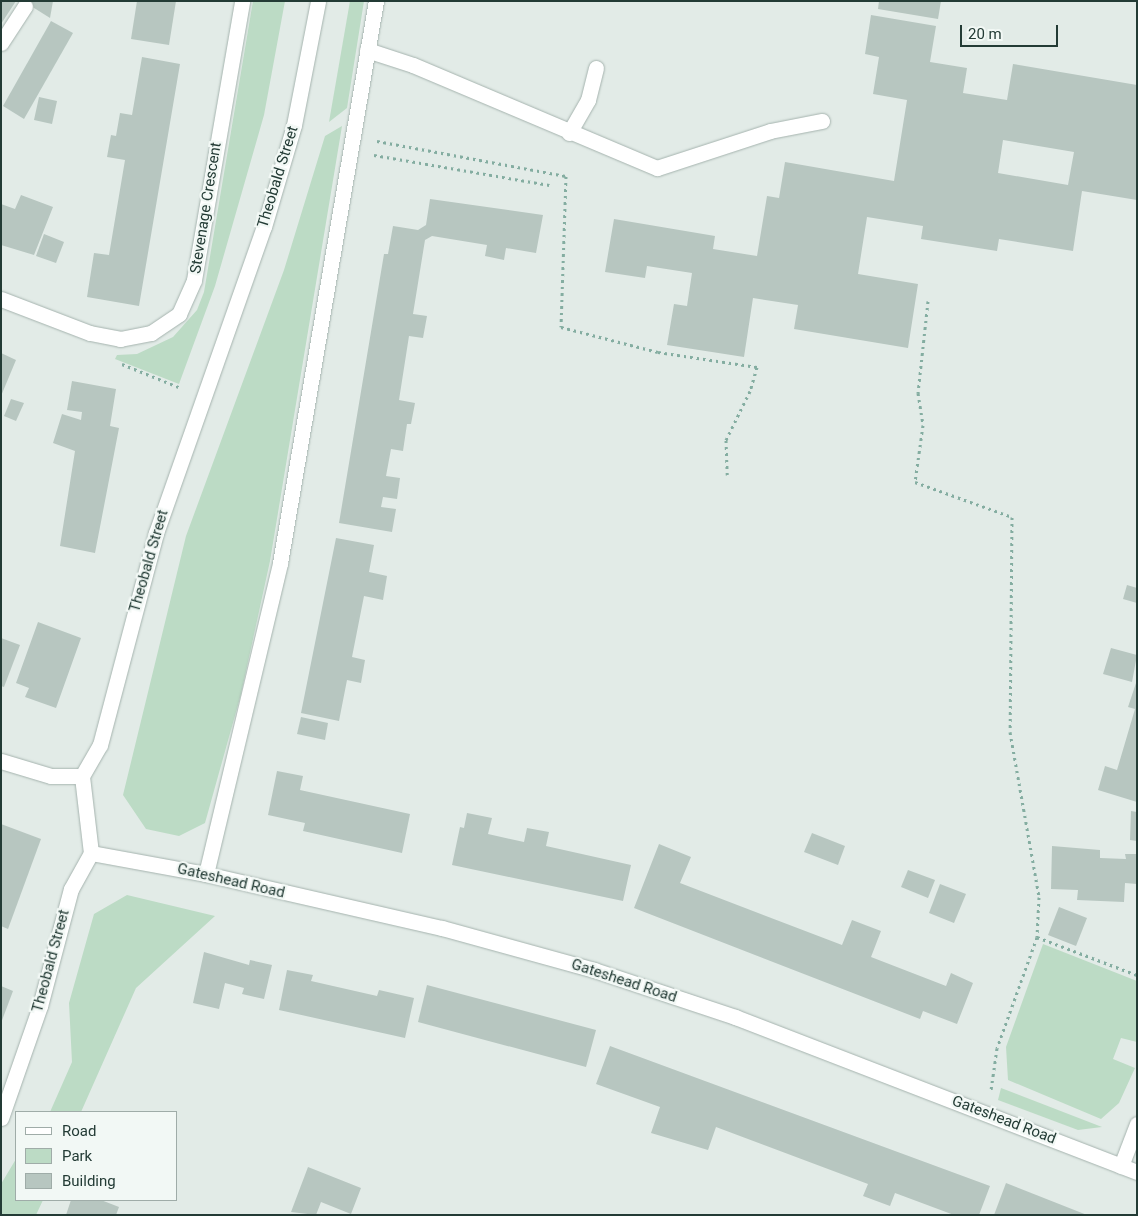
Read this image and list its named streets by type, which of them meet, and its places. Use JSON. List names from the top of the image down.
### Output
{
  "streets": {
    "street": ["Theobald Street", "Stevenage Crescent", "Gateshead Road"]
  },
  "crossings": [
    ["Theobald Street", "Gateshead Road"]
  ],
  "legend": ["Road", "Park", "Building"],
  "scale_bar": "20 m"
}
